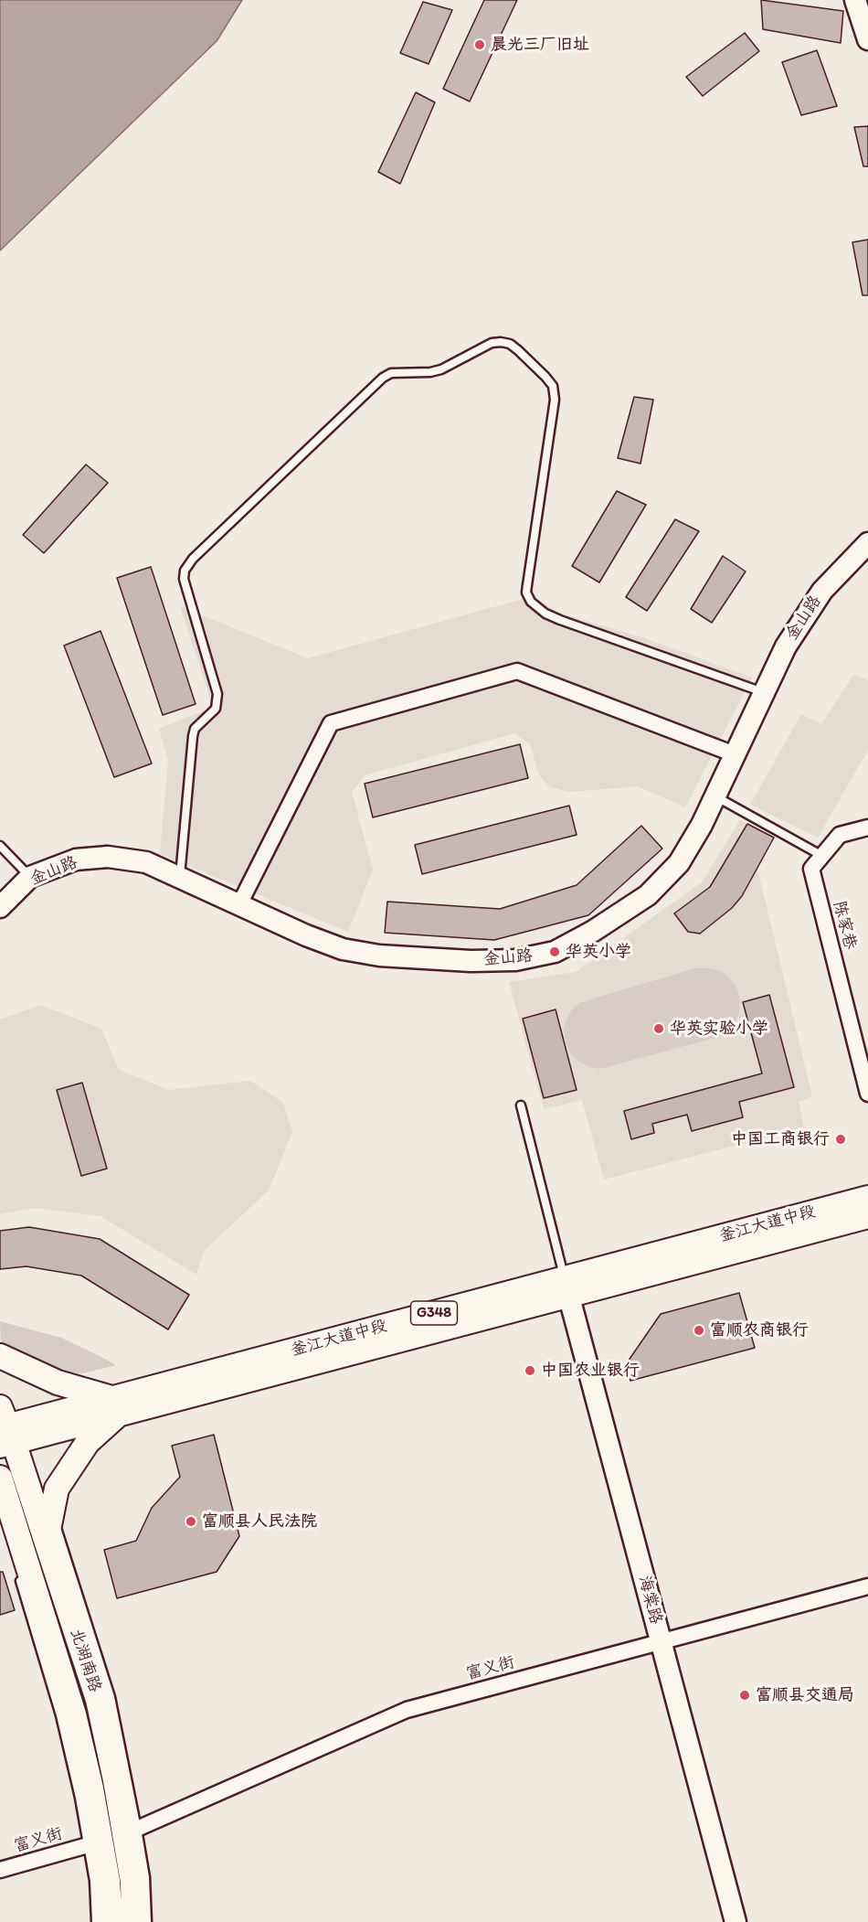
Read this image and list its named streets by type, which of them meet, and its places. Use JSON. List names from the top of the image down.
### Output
{
  "streets": {
    "main road": ["釜江大道中段", "G348", "北湖南路"],
    "street": [
      "金山路",
      "陈家巷",
      "海棠路",
      "富义街"
    ]
  },
  "crossings": [
    ["釜江大道中段", "海棠路"],
    ["釜江大道中段", "北湖南路"],
    ["海棠路", "富义街"]
  ],
  "places": [
    "晨光三厂旧址",
    "华英小学",
    "华英实验小学",
    "中国工商银行",
    "富顺农商银行",
    "中国农业银行",
    "富顺县人民法院",
    "富顺县交通局"
  ]
}
